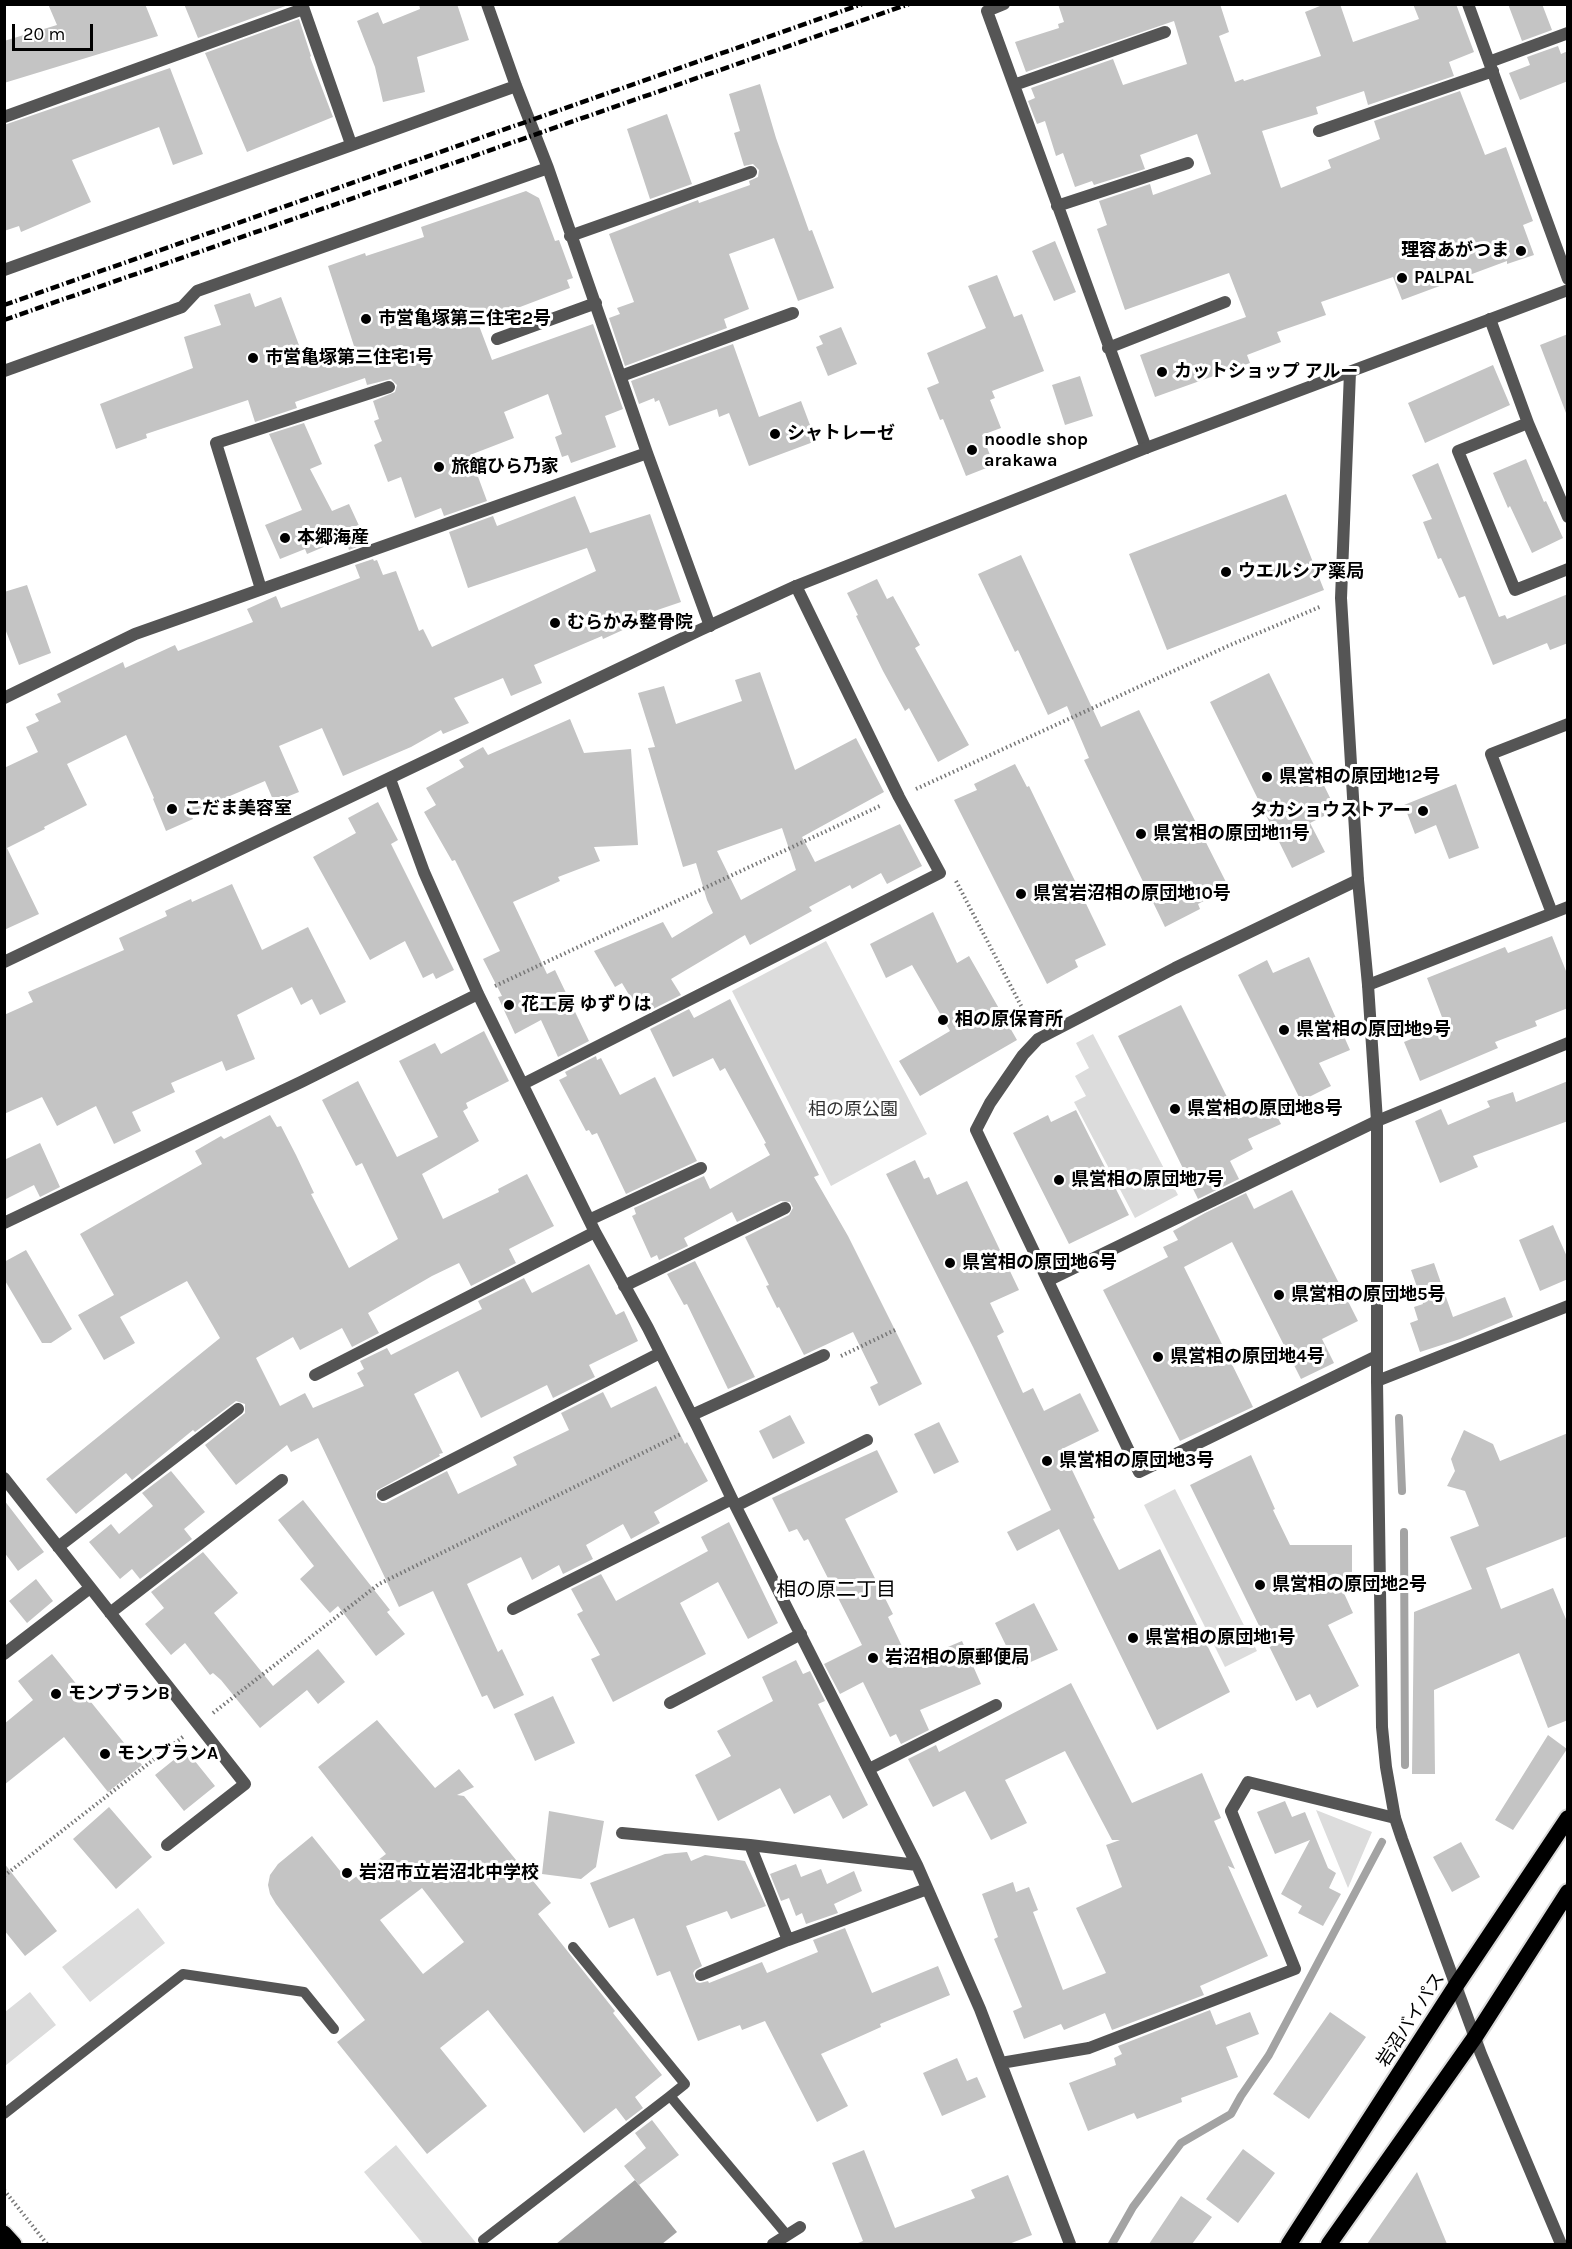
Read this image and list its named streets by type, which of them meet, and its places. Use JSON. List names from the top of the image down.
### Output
{
  "streets": {
    "highway": ["岩沼バイパス"]
  },
  "districts": ["相の原二丁目"],
  "parks": ["相の原公園"],
  "places": [
    "理容あがつま",
    "PALPAL",
    "市営亀塚第三住宅2号",
    "市営亀塚第三住宅1号",
    "カットショップ アルー",
    "シャトレーゼ",
    "noodle shop arakawa",
    "旅館ひら乃家",
    "本郷海産",
    "ウエルシア薬局",
    "むらかみ整骨院",
    "県営相の原団地12号",
    "こだま美容室",
    "タカショウストアー",
    "県営相の原団地11号",
    "県営岩沼相の原団地10号",
    "花工房 ゆずりは",
    "相の原保育所",
    "県営相の原団地9号",
    "県営相の原団地8号",
    "県営相の原団地7号",
    "県営相の原団地6号",
    "県営相の原団地5号",
    "県営相の原団地4号",
    "県営相の原団地3号",
    "県営相の原団地2号",
    "県営相の原団地1号",
    "岩沼相の原郵便局",
    "モンブランB",
    "モンブランA",
    "岩沼市立岩沼北中学校"
  ],
  "scale_bar": "20 m"
}
